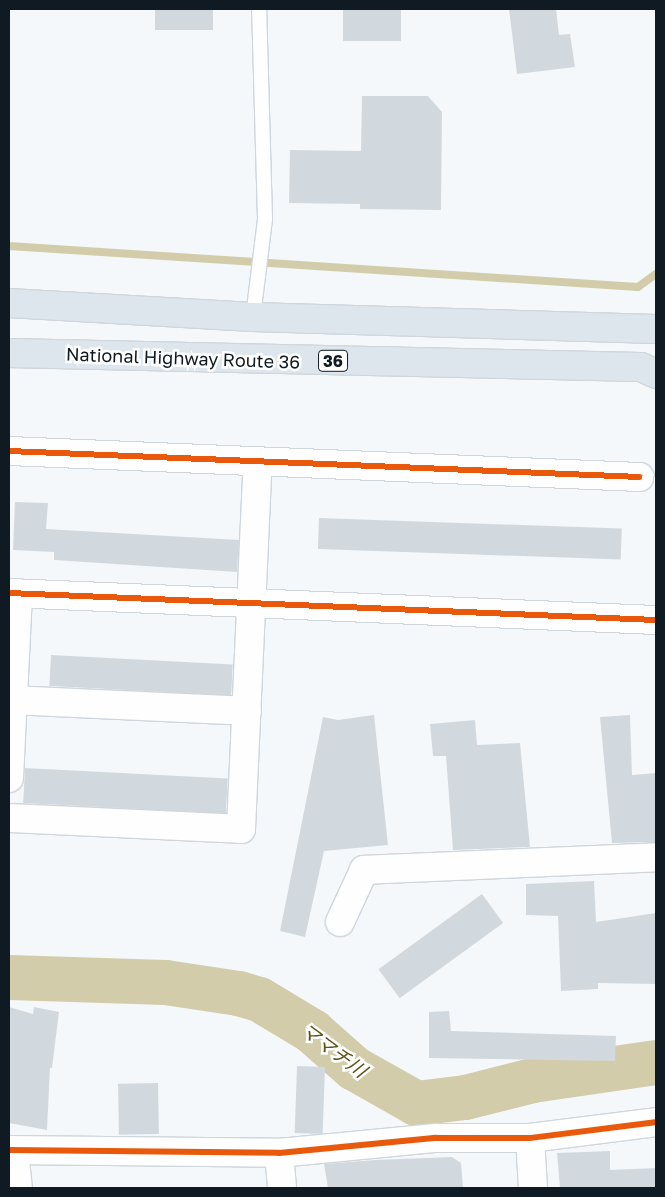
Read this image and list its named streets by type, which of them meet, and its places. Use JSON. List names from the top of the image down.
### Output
{
  "streets": {
    "highway": ["National Highway Route 36", "36"]
  },
  "water": ["ママチ川"]
}
